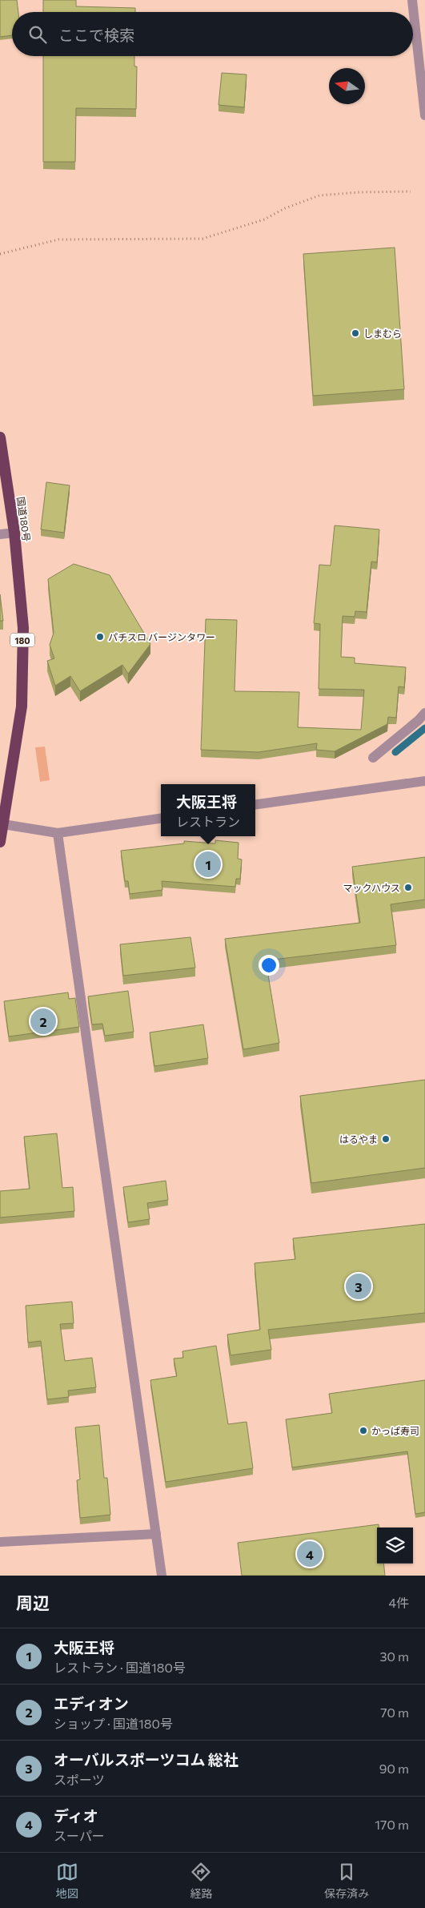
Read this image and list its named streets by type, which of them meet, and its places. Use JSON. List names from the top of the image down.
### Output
{
  "streets": {
    "highway": ["国道180号", "180"]
  },
  "places": [
    "しまむら",
    "パチスロ バージンタワー",
    "マックハウス",
    "はるやま",
    "かっぱ寿司"
  ],
  "north": "left",
  "page": {
    "search": "ここで検索",
    "popup": ["大阪王将", "レストラン"],
    "pins": [
      "1",
      "2",
      "3",
      "4"
    ],
    "heading": ["周辺", "4件"],
    "list": [
      {
        "mark": "1",
        "name": "大阪王将",
        "note": "レストラン · 国道180号",
        "value": "30 m"
      },
      {
        "mark": "2",
        "name": "エディオン",
        "note": "ショップ · 国道180号",
        "value": "70 m"
      },
      {
        "mark": "3",
        "name": "オーバルスポーツコム 総社",
        "note": "スポーツ",
        "value": "90 m"
      },
      {
        "mark": "4",
        "name": "ディオ",
        "note": "スーパー",
        "value": "170 m"
      }
    ],
    "nav": ["地図", "経路", "保存済み"]
  }
}
